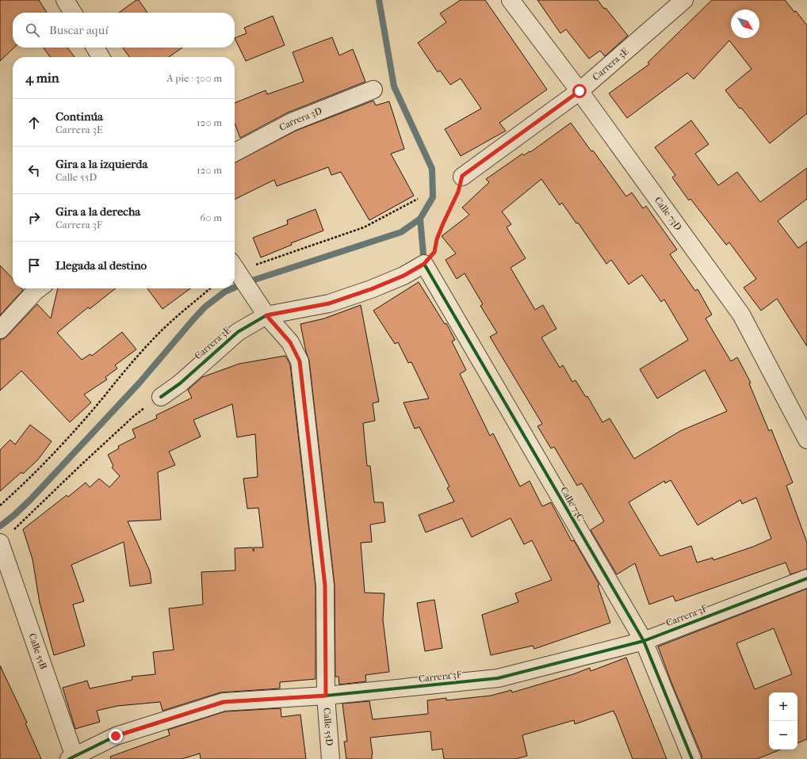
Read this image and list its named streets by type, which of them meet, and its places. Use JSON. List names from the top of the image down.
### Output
{
  "streets": {
    "street": [
      "Carrera 3E",
      "Carrera 3D",
      "Calle 73D",
      "Calle 73C",
      "Carrera 3F",
      "Calle 55B",
      "Calle 55D"
    ]
  },
  "crossings": [
    ["Carrera 3E", "Calle 73D"],
    ["Carrera 3E", "Calle 73C"],
    ["Carrera 3E", "Calle 55D"],
    ["Calle 73C", "Carrera 3F"],
    ["Carrera 3F", "Calle 55B"],
    ["Carrera 3F", "Calle 55D"]
  ],
  "north": "bottom right",
  "page": {
    "search": "Buscar aquí",
    "heading": ["4 min", "A pie · 300 m"],
    "list": [
      ["Continúa", "Carrera 3E", "120 m"],
      ["Gira a la izquierda", "Calle 55D", "120 m"],
      ["Gira a la derecha", "Carrera 3F", "60 m"],
      "Llegada al destino"
    ],
    "map_buttons": ["+", "−"]
  }
}
